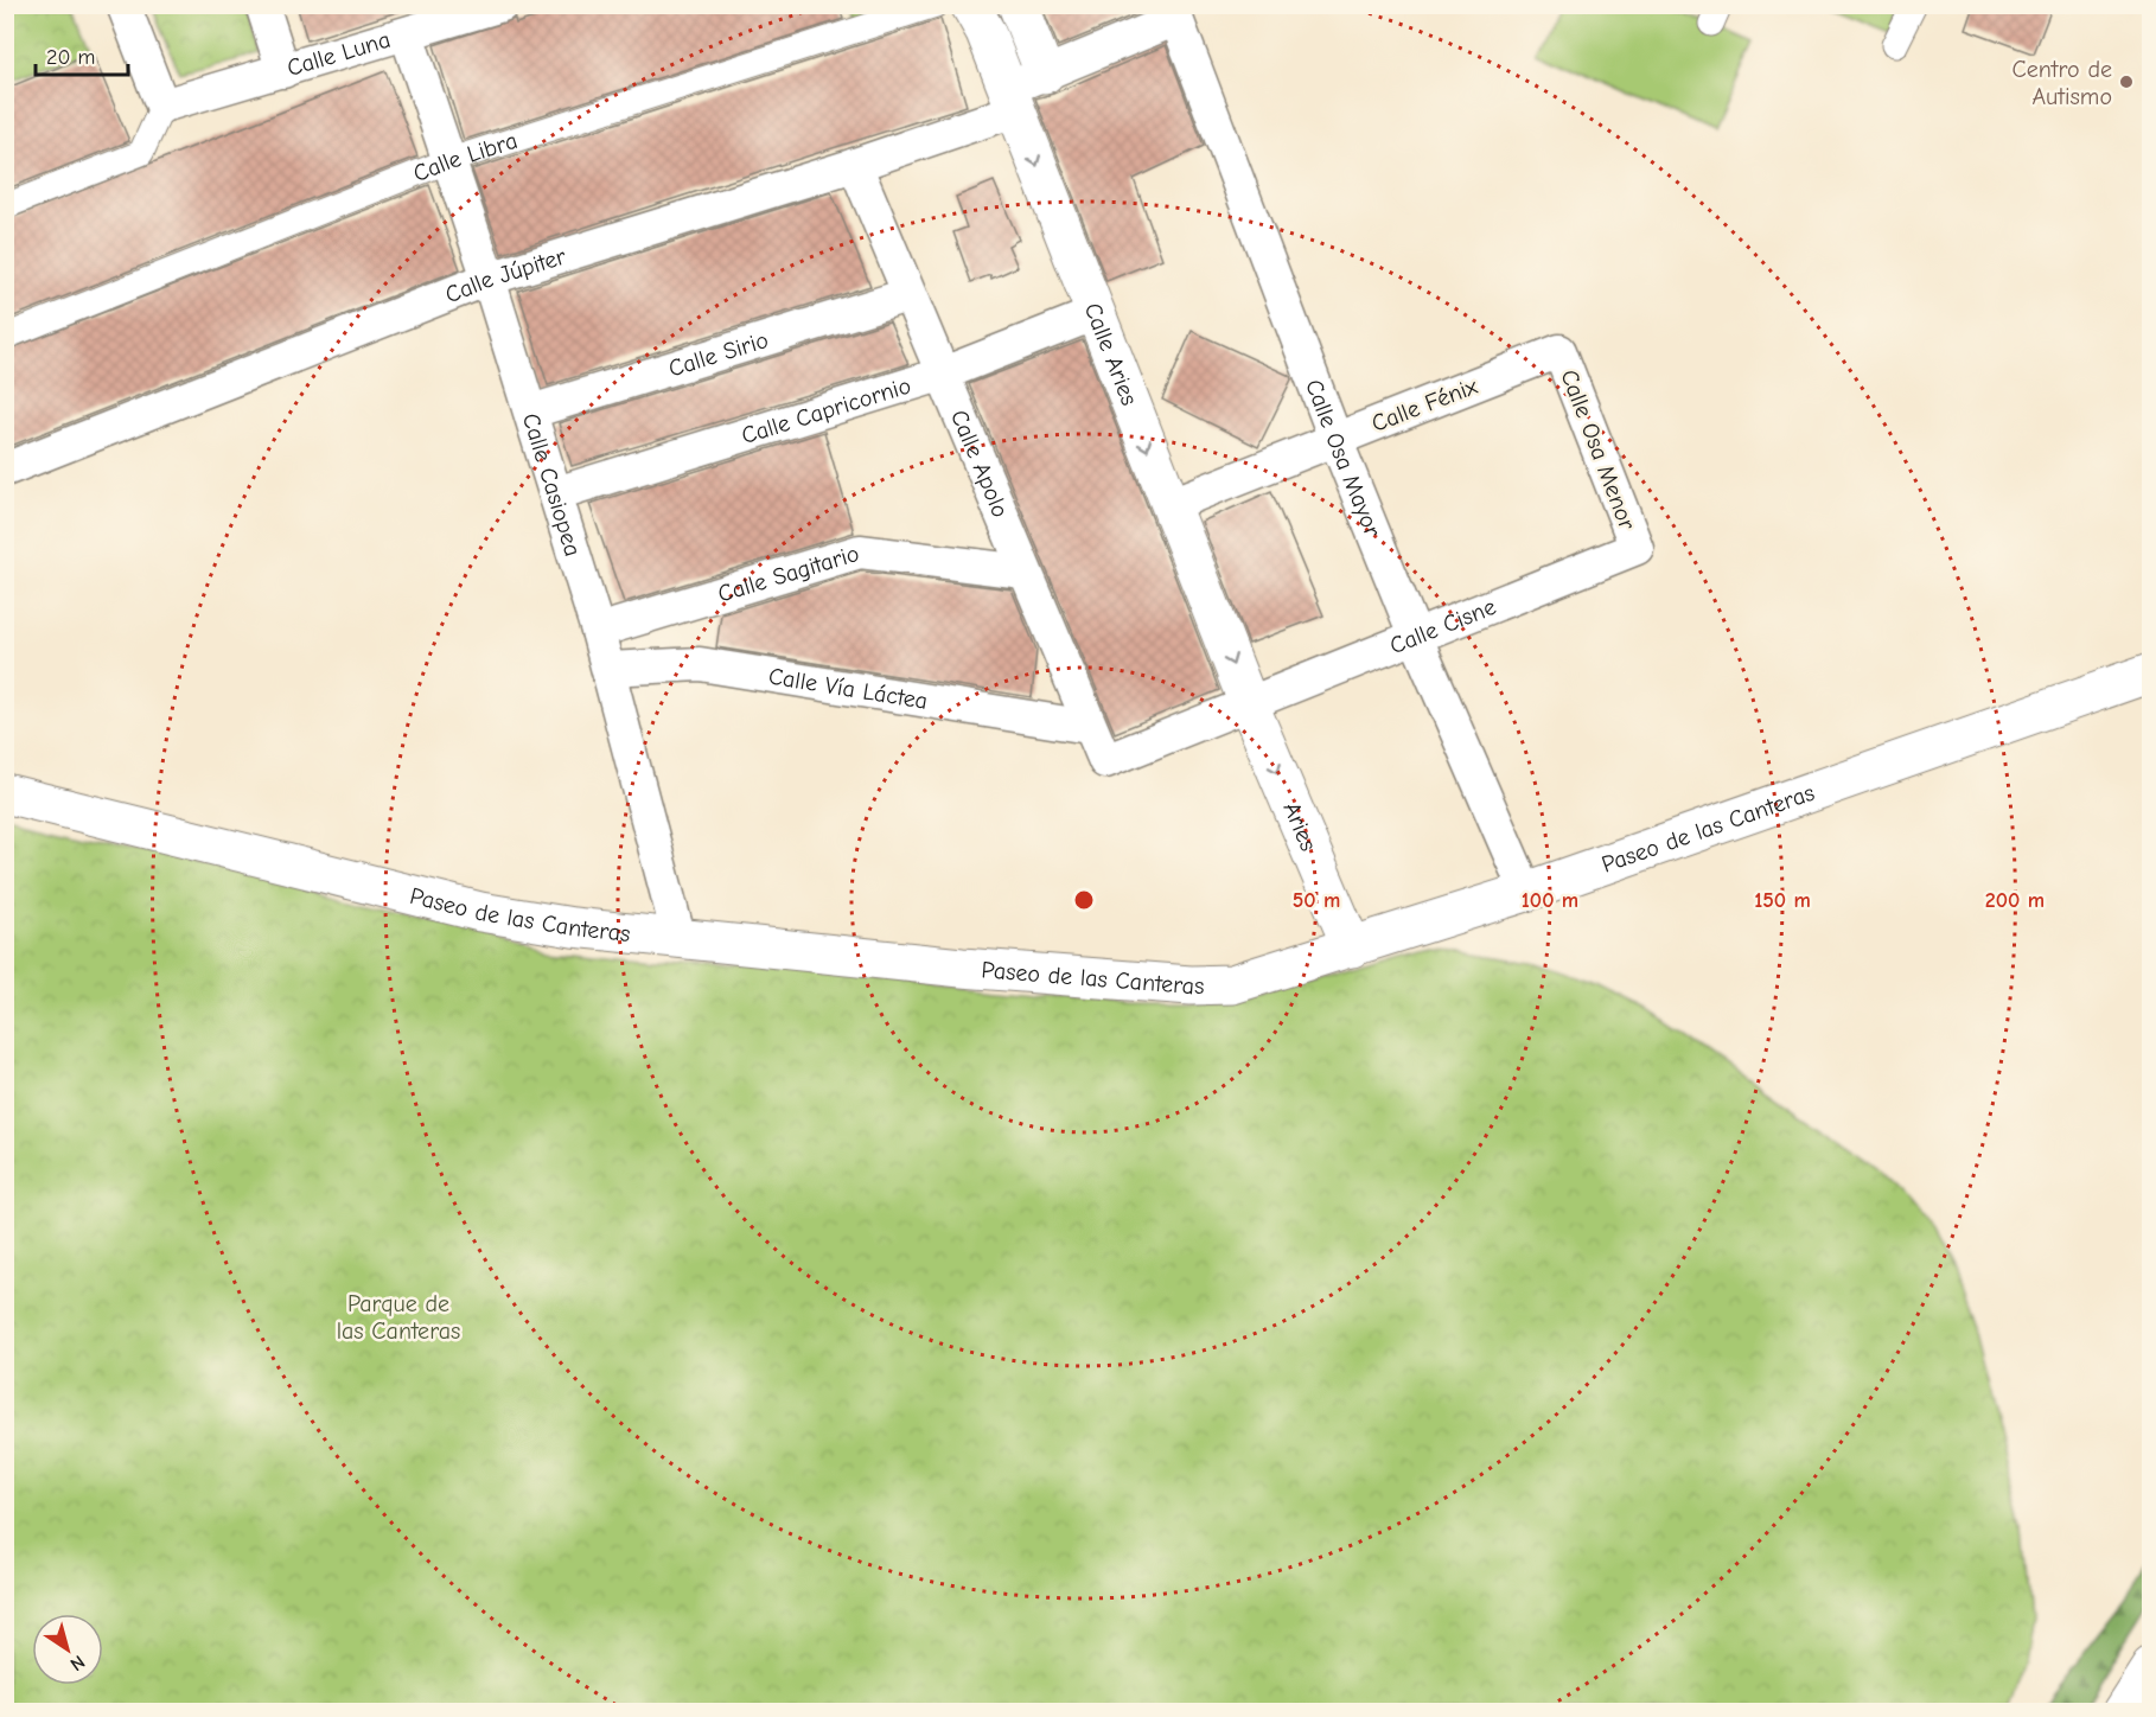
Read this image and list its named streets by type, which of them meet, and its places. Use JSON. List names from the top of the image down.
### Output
{
  "streets": {
    "main road": ["Calle Aries", "Aries", "Paseo de las Canteras"],
    "street": [
      "Calle Luna",
      "Calle Libra",
      "Calle Júpiter",
      "Calle Sirio",
      "Calle Fénix",
      "Calle Capricornio",
      "Calle Osa Menor",
      "Calle Osa Mayor",
      "Calle Apolo",
      "Calle Casiopea",
      "Calle Sagitario",
      "Calle Cisne",
      "Calle Vía Láctea"
    ]
  },
  "crossings": [
    ["Calle Luna", "Calle Casiopea"],
    ["Calle Libra", "Calle Casiopea"],
    ["Calle Júpiter", "Calle Aries"],
    ["Calle Júpiter", "Calle Osa Mayor"],
    ["Calle Júpiter", "Calle Apolo"],
    ["Calle Júpiter", "Calle Casiopea"],
    ["Calle Sirio", "Calle Apolo"],
    ["Calle Sirio", "Calle Casiopea"],
    ["Calle Aries", "Calle Fénix"],
    ["Calle Aries", "Calle Capricornio"],
    ["Calle Aries", "Calle Cisne"],
    ["Calle Aries", "Aries"],
    ["Calle Fénix", "Calle Osa Menor"],
    ["Calle Fénix", "Calle Osa Mayor"],
    ["Calle Capricornio", "Calle Apolo"],
    ["Calle Capricornio", "Calle Casiopea"],
    ["Calle Osa Menor", "Calle Cisne"],
    ["Calle Osa Mayor", "Calle Cisne"],
    ["Calle Osa Mayor", "Paseo de las Canteras"],
    ["Calle Apolo", "Calle Sagitario"],
    ["Calle Apolo", "Calle Cisne"],
    ["Calle Apolo", "Calle Vía Láctea"],
    ["Calle Casiopea", "Calle Sagitario"],
    ["Calle Casiopea", "Calle Vía Láctea"],
    ["Calle Casiopea", "Paseo de las Canteras"],
    ["Calle Cisne", "Aries"],
    ["Aries", "Paseo de las Canteras"]
  ],
  "one_way": ["Calle Aries", "Aries"],
  "parks": ["Parque de las Canteras"],
  "places": ["Centro de Autismo"],
  "scale_bar": "20 m",
  "north": "bottom right",
  "rings": [
    "50 m",
    "100 m",
    "150 m",
    "200 m"
  ]
}
